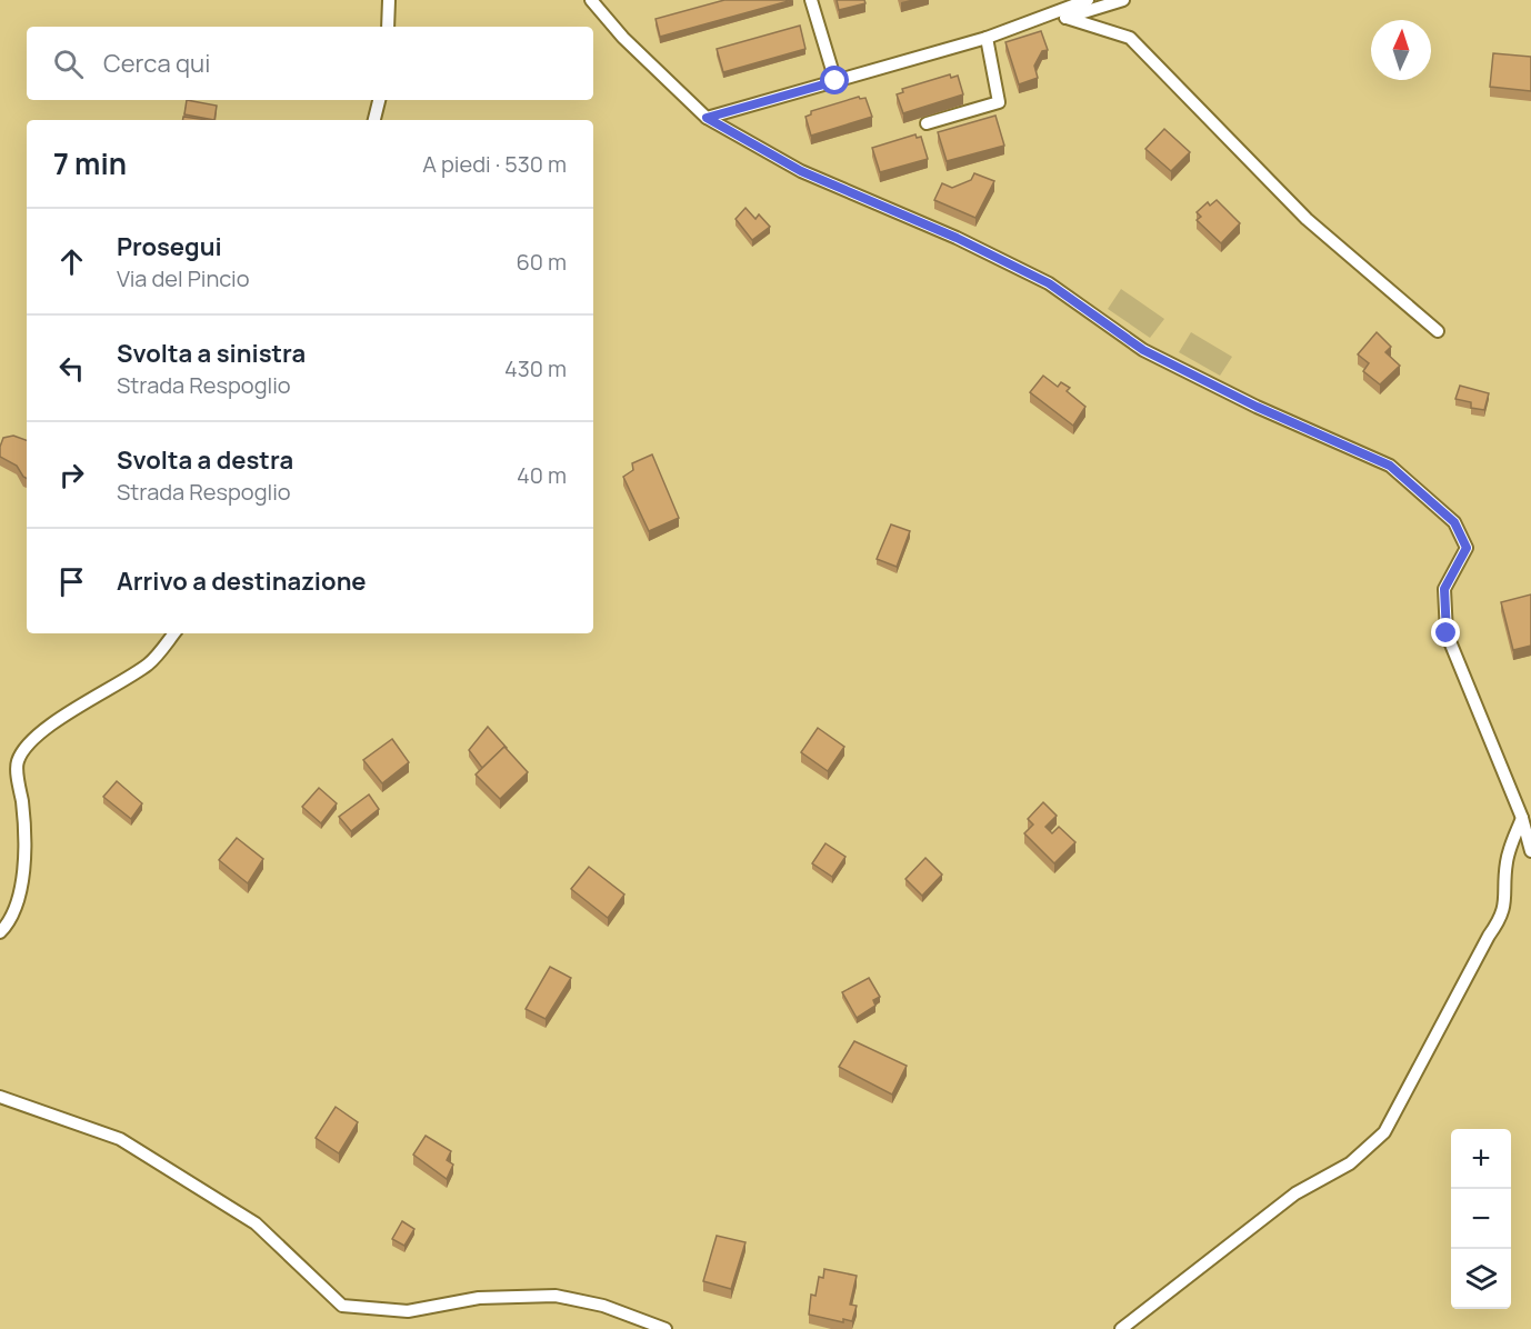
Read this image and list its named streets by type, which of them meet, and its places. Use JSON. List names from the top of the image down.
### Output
{
  "north": "top",
  "page": {
    "search": "Cerca qui",
    "heading": ["7 min", "A piedi · 530 m"],
    "list": [
      ["Prosegui", "Via del Pincio", "60 m"],
      ["Svolta a sinistra", "Strada Respoglio", "430 m"],
      ["Svolta a destra", "Strada Respoglio", "40 m"],
      "Arrivo a destinazione"
    ],
    "map_buttons": ["+", "−"]
  }
}
